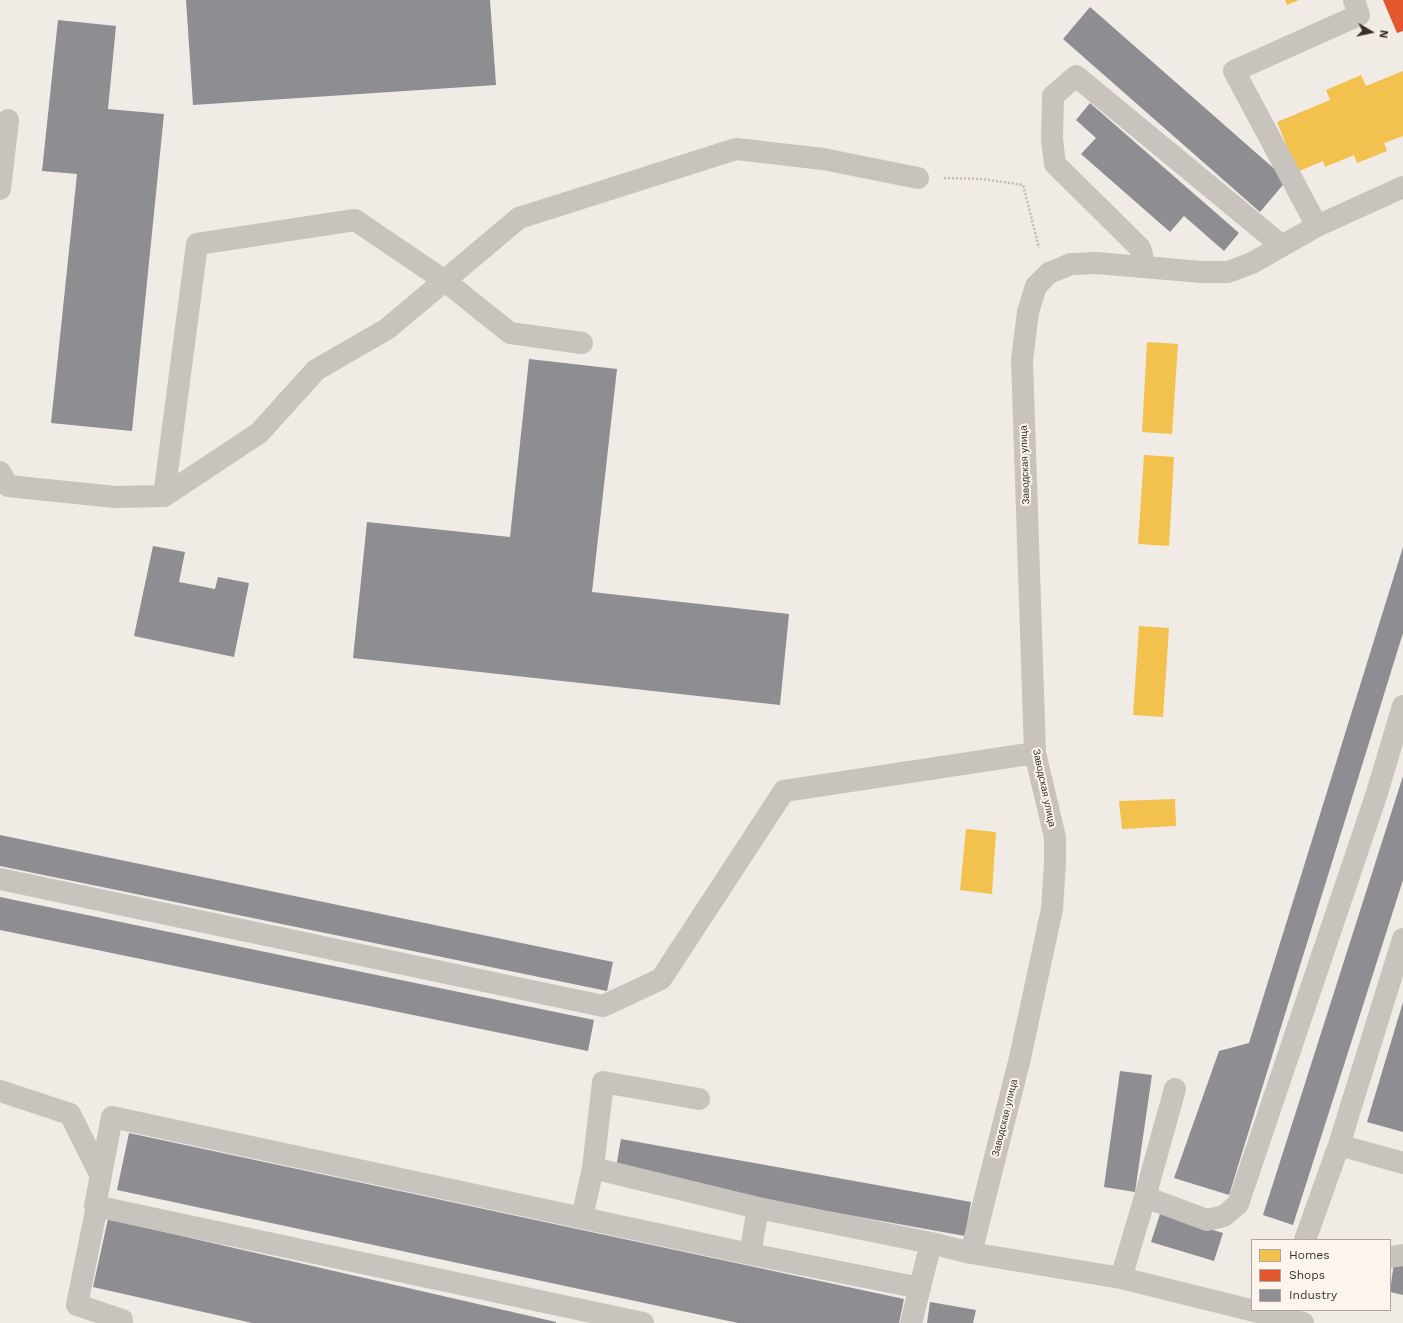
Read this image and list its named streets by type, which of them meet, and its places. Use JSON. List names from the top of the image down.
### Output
{
  "streets": {
    "street": ["Заводская улица"]
  },
  "legend": ["Homes", "Shops", "Industry"],
  "north": "right"
}
